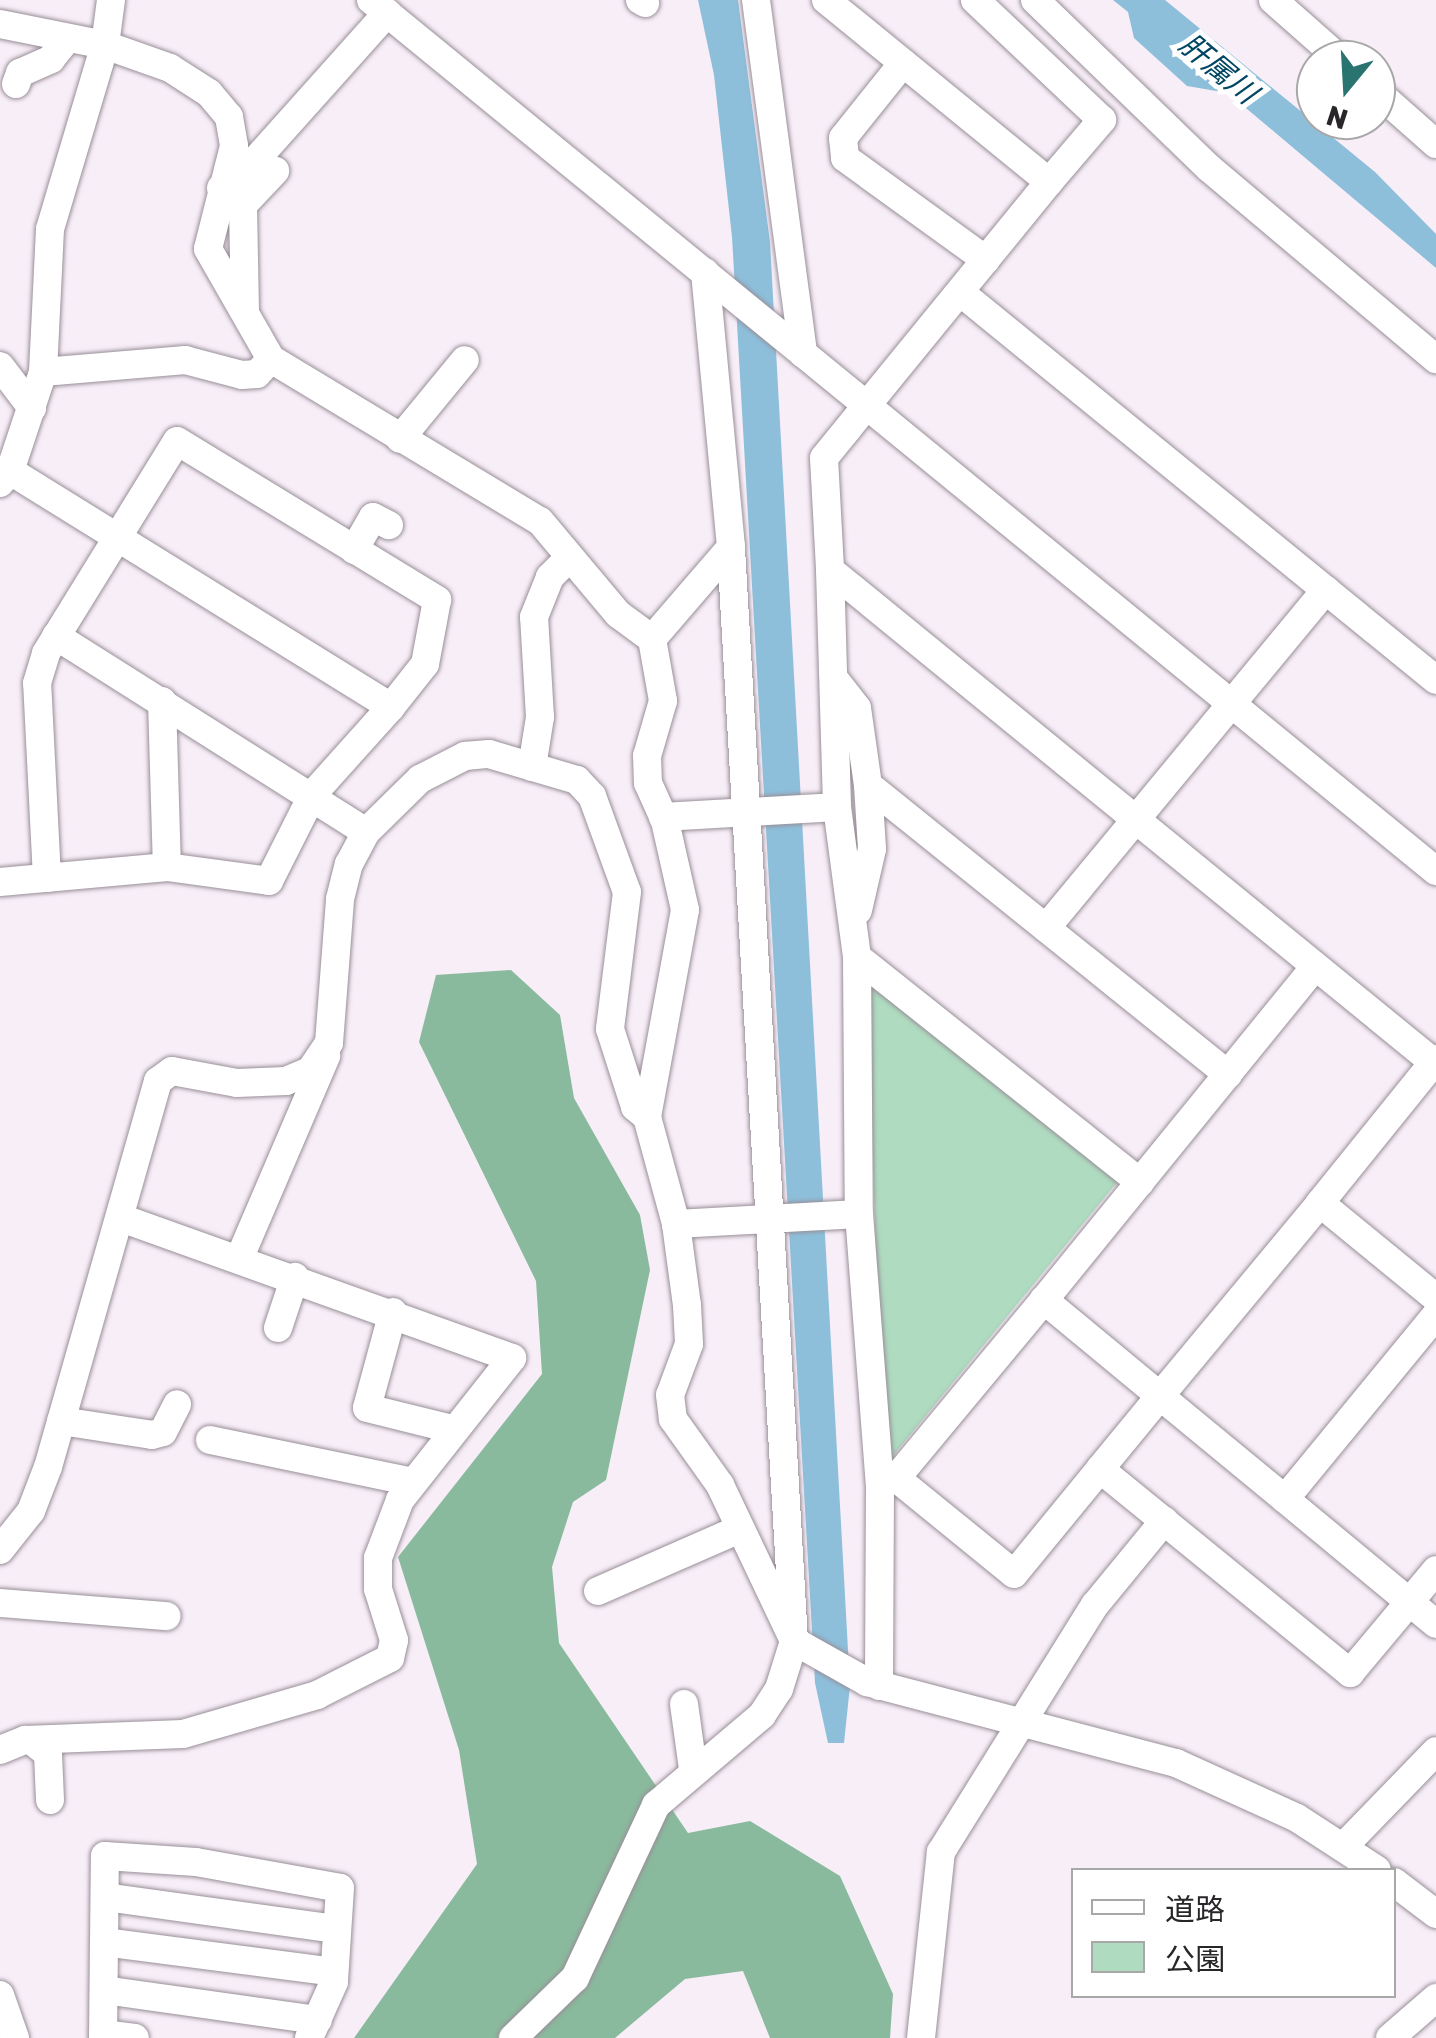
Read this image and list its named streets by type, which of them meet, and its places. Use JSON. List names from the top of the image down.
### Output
{
  "water": ["肝属川"],
  "legend": ["道路", "公園"],
  "north": "bottom"
}
